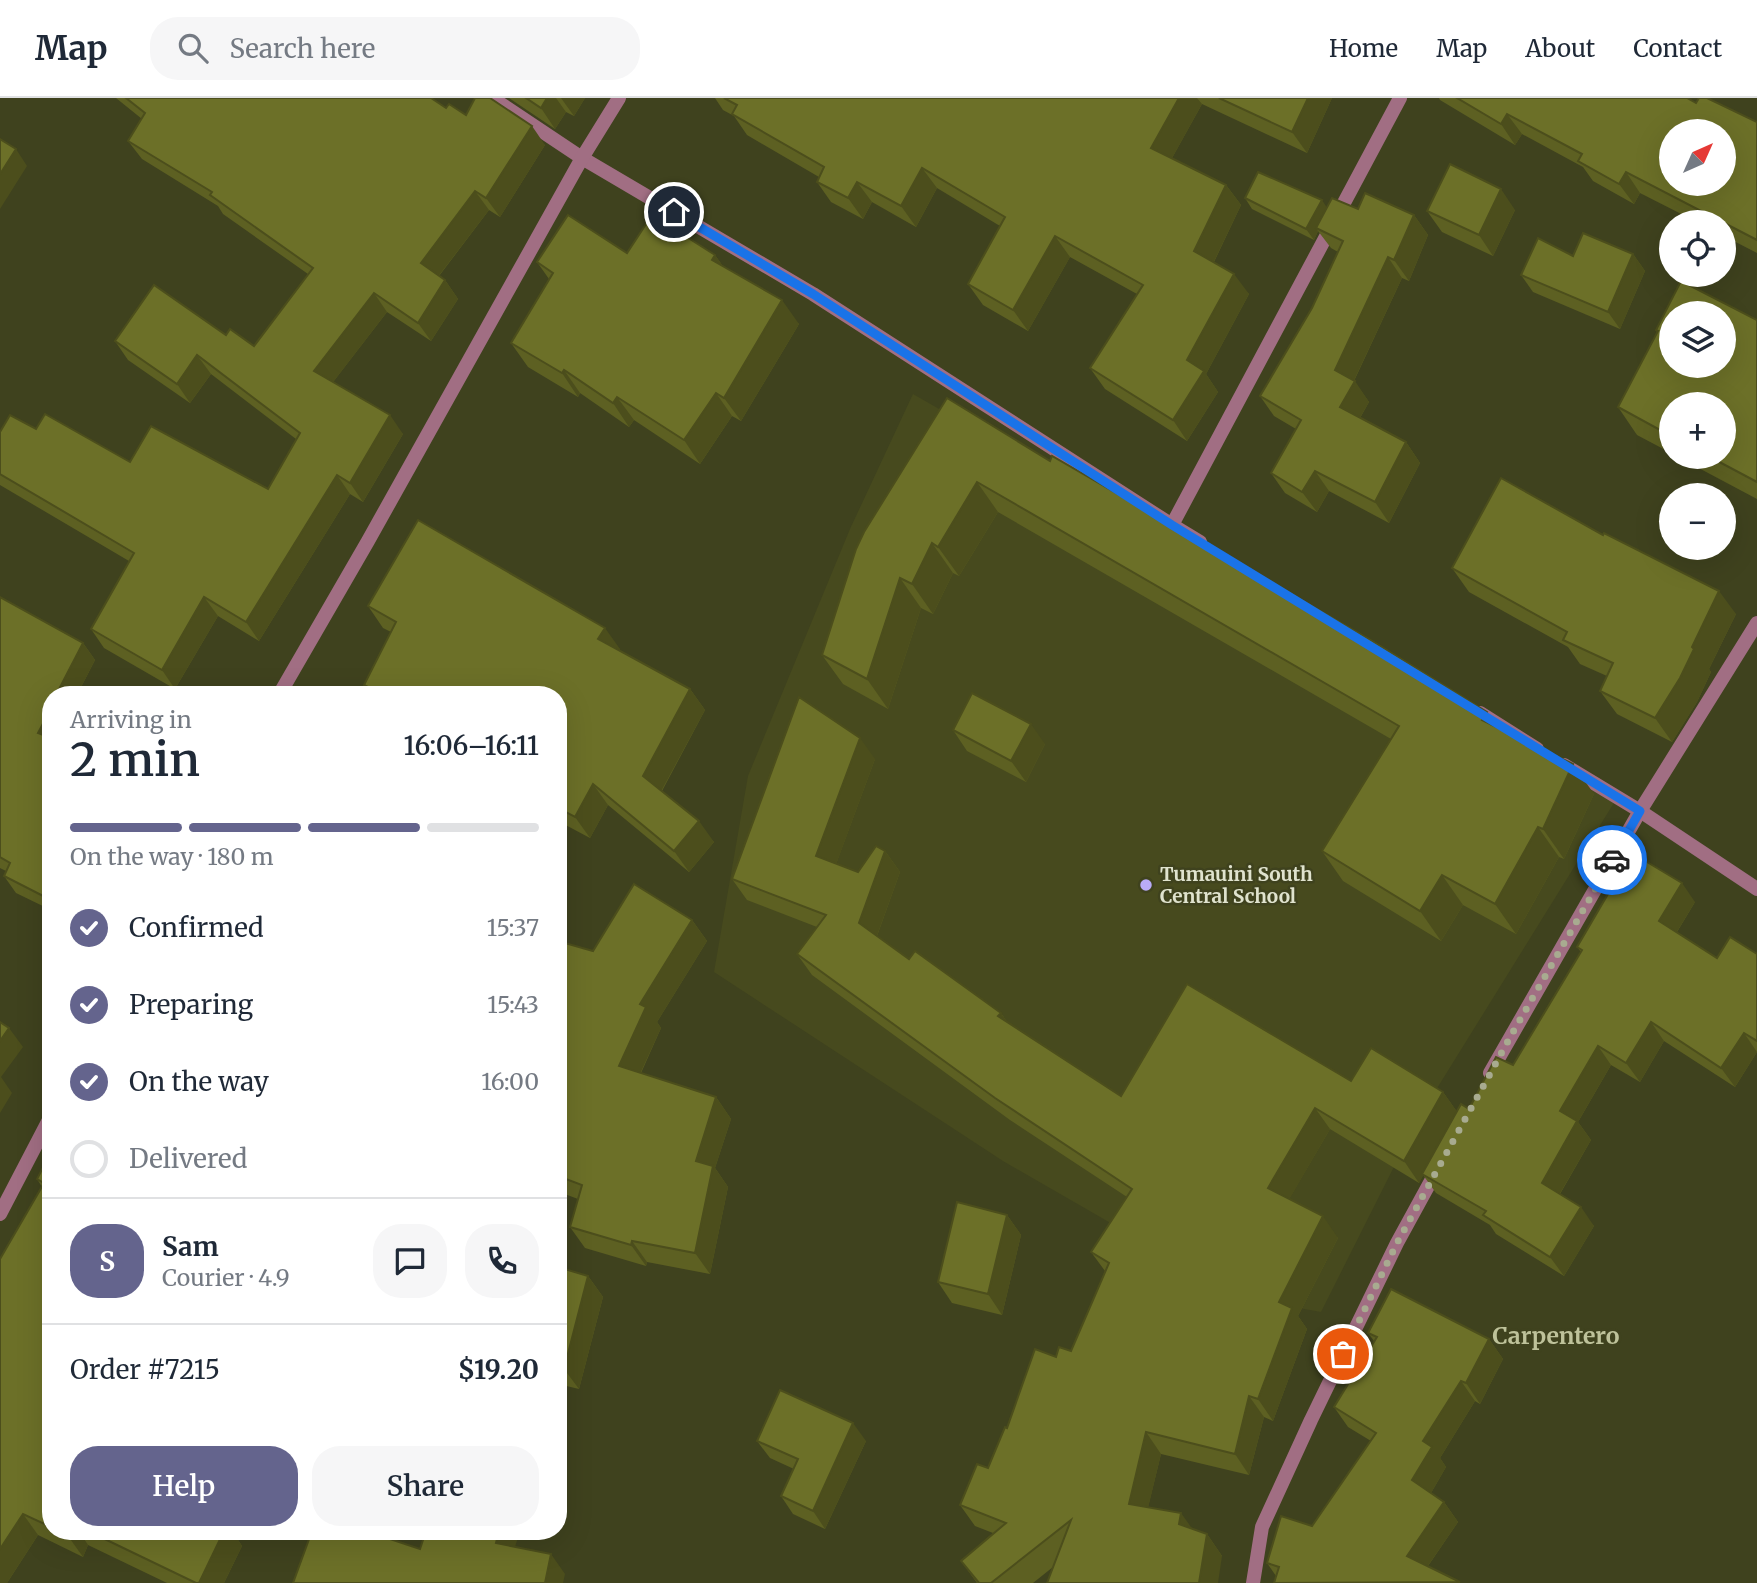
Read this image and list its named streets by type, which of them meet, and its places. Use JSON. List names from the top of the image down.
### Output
{
  "districts": ["Carpentero"],
  "places": ["Tumauini South Central School"],
  "north": "top right",
  "page": {
    "header": "Map",
    "search": "Search here",
    "nav": [
      "Home",
      "Map",
      "About",
      "Contact"
    ],
    "map_buttons": ["+", "−"],
    "heading": ["2 min", "Arriving in", "16:06–16:11"],
    "panel": [
      "Sam",
      "Courier · 4.9",
      "Order #7215",
      "$19.20"
    ],
    "bar": "On the way · 180 m",
    "list": [
      ["Confirmed", "15:37"],
      ["Preparing", "15:43"],
      ["On the way", "16:00"],
      "Delivered"
    ],
    "round": "S",
    "buttons": ["Help", "Share"]
  }
}
